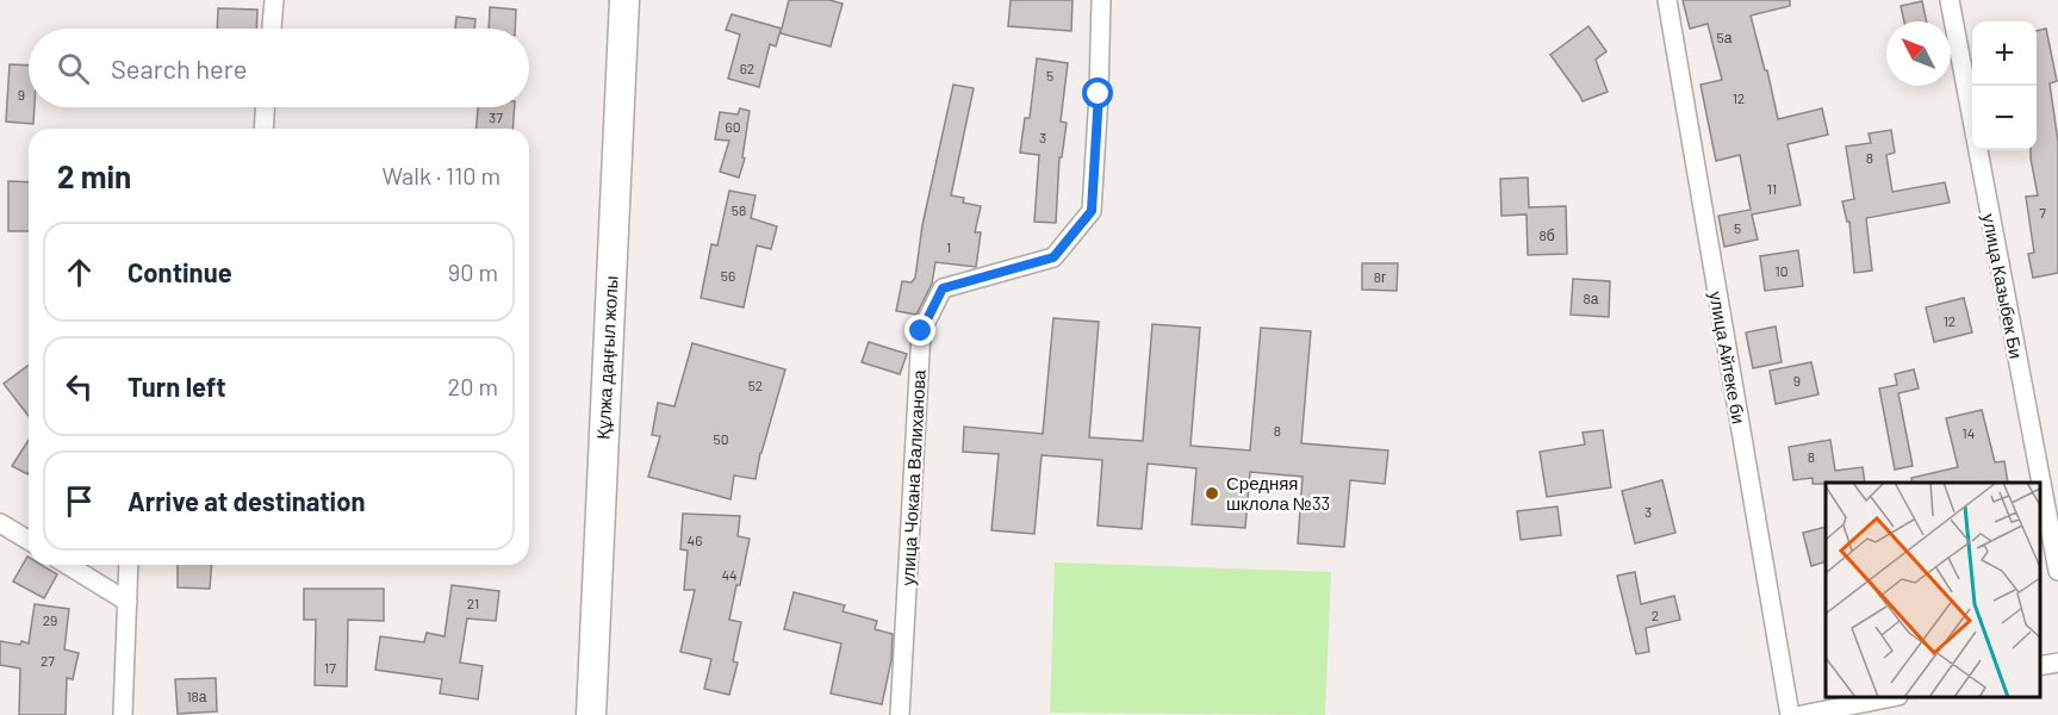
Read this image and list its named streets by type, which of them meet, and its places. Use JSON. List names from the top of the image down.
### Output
{
  "streets": {
    "main road": ["Құлжа даңғыл жолы"],
    "street": ["улица Казыбек Би", "улица Айтеке би", "улица Чокана Валиханова"]
  },
  "places": ["Средняя шклола №33"],
  "house_numbers": [
    "5а",
    "62",
    "5",
    "9",
    "12",
    "37",
    "60",
    "3",
    "8",
    "11",
    "58",
    "7",
    "5",
    "8б",
    "1",
    "10",
    "56",
    "8г",
    "8а",
    "12",
    "9",
    "52",
    "8",
    "14",
    "50",
    "8",
    "3",
    "46",
    "44",
    "21",
    "2",
    "29",
    "27",
    "17",
    "18а"
  ],
  "north": "top left",
  "page": {
    "map_buttons": ["+", "−"],
    "search": "Search here",
    "heading": ["2 min", "Walk · 110 m"],
    "list": [
      ["Continue", "90 m"],
      ["Turn left", "20 m"],
      "Arrive at destination"
    ]
  }
}
